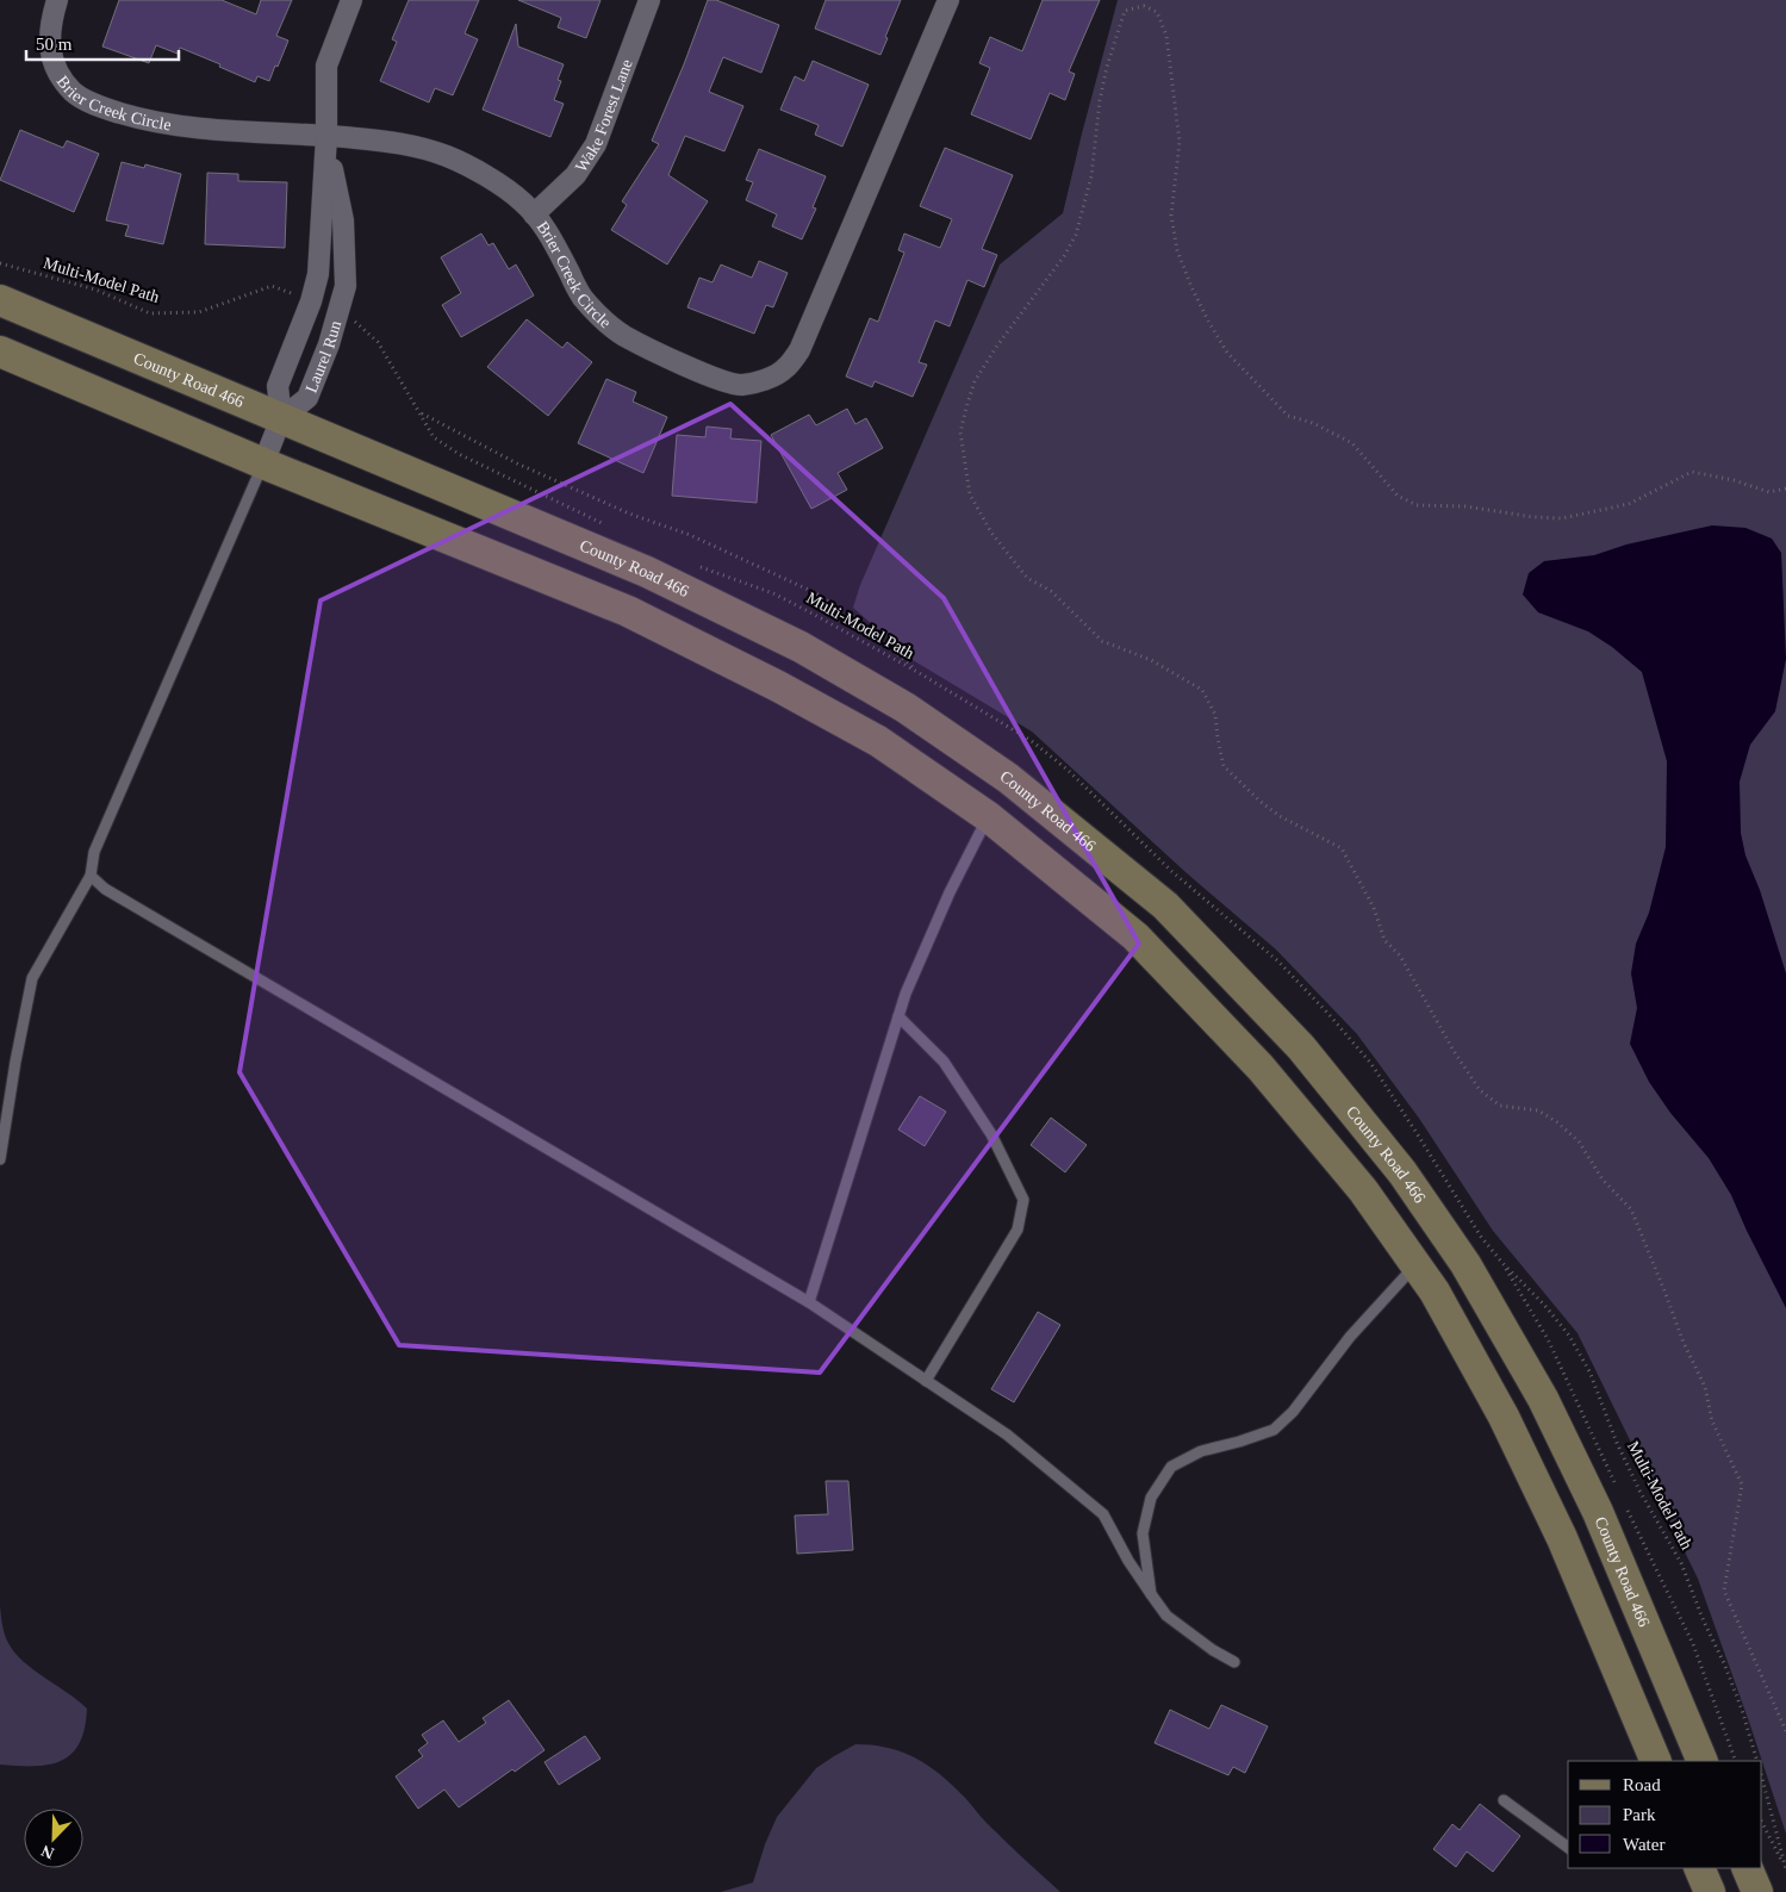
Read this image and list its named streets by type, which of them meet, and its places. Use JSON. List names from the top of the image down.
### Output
{
  "streets": {
    "main road": ["County Road 466"],
    "street": ["Brier Creek Circle", "Wake Forest Lane", "Laurel Run"],
    "path": ["Multi-Model Path"]
  },
  "crossings": [
    ["Brier Creek Circle", "Wake Forest Lane"],
    ["Brier Creek Circle", "Laurel Run"],
    ["Multi-Model Path", "Laurel Run"],
    ["Laurel Run", "County Road 466"]
  ],
  "legend": ["Road", "Park", "Water"],
  "scale_bar": "50 m",
  "north": "bottom left"
}
